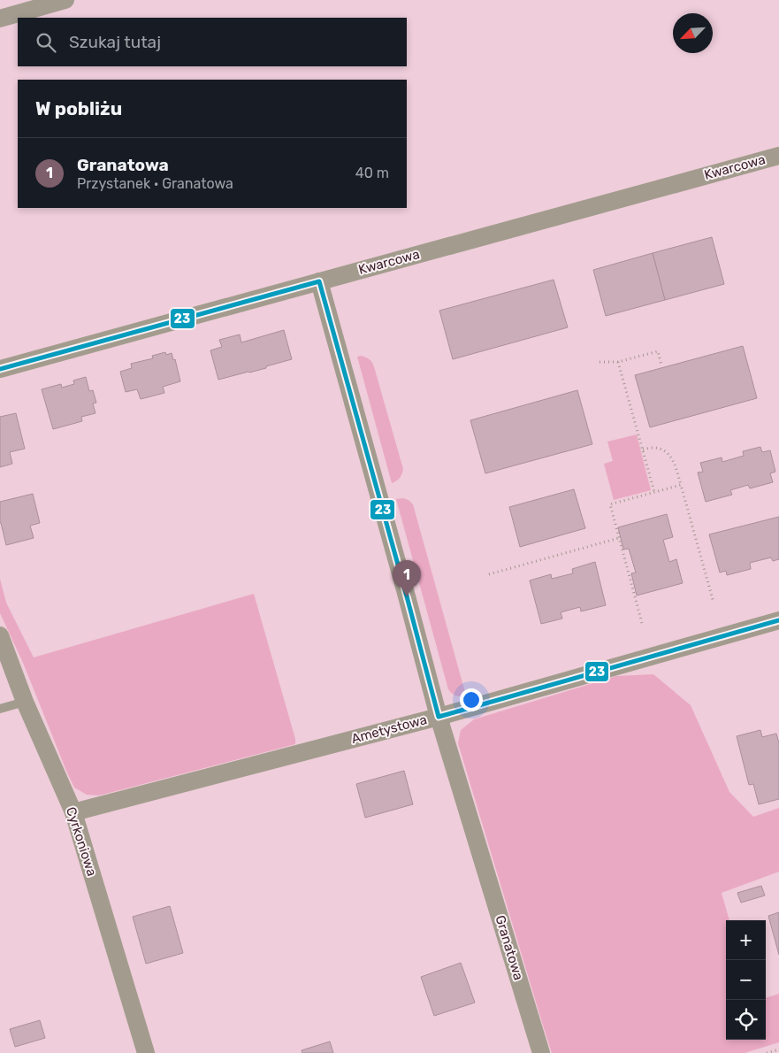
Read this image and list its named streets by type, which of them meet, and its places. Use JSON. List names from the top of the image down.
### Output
{
  "streets": {
    "street": [
      "Kwarcowa",
      "Ametystowa",
      "Cyrkoniowa",
      "Granatowa"
    ]
  },
  "crossings": [
    ["Kwarcowa", "Granatowa"],
    ["Ametystowa", "Cyrkoniowa"],
    ["Ametystowa", "Granatowa"]
  ],
  "lines": ["transit line 23"],
  "north": "bottom left",
  "page": {
    "search": "Szukaj tutaj",
    "heading": "W pobliżu",
    "list": [
      {
        "mark": "1",
        "name": "Granatowa",
        "note": "Przystanek · Granatowa",
        "value": "40 m"
      }
    ],
    "pins": "1",
    "map_buttons": ["+", "−"]
  }
}
